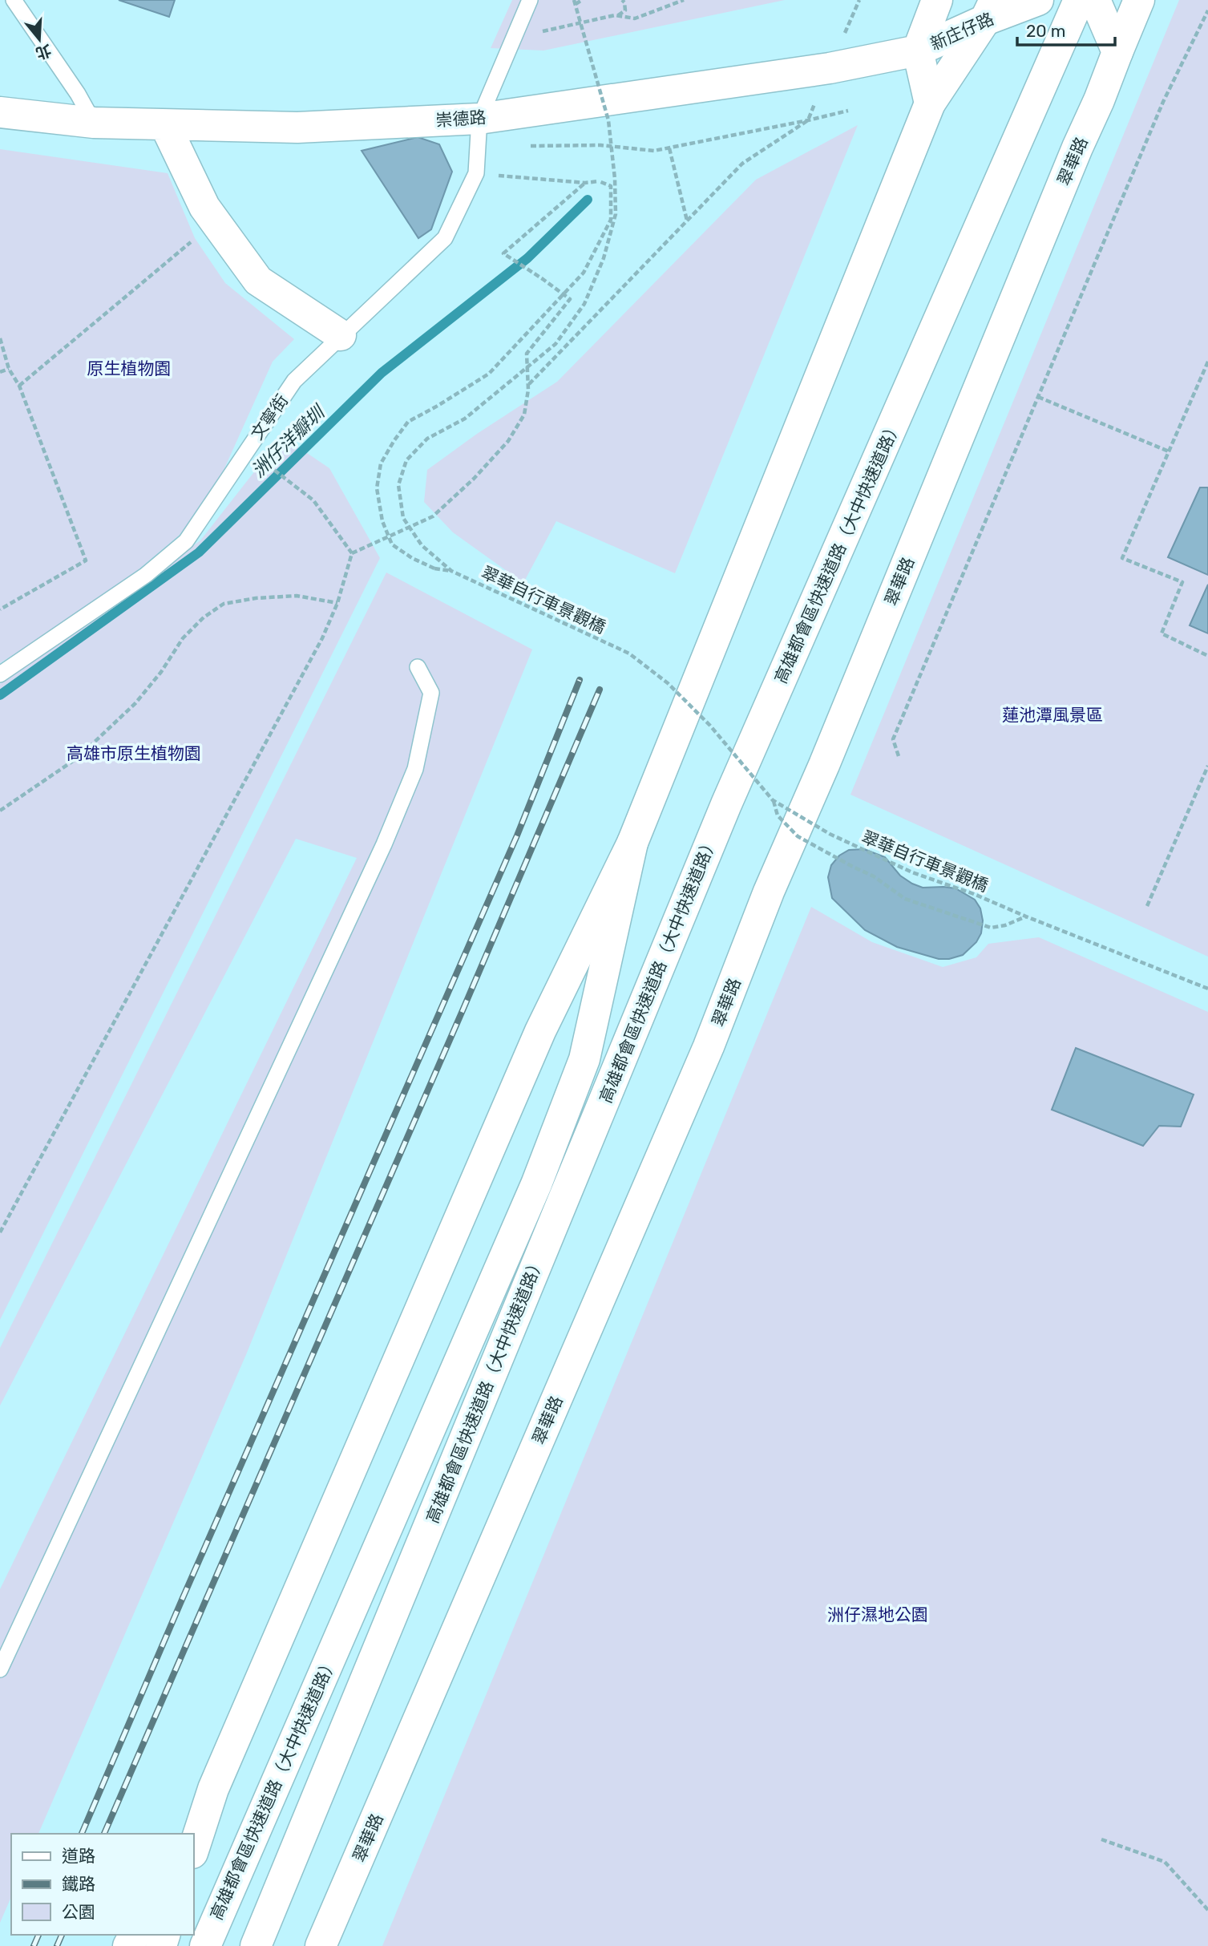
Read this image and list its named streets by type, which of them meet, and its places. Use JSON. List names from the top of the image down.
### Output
{
  "streets": {
    "main road": [
      "新庄仔路",
      "崇德路",
      "翠華路",
      "高雄都會區快速道路（大中快速道路）"
    ],
    "lane": ["文寧街"],
    "path": ["翠華自行車景觀橋"]
  },
  "crossings": [
    ["新庄仔路", "崇德路"],
    ["崇德路", "文寧街"]
  ],
  "water": ["洲仔洋瓣圳"],
  "parks": [
    "原生植物園",
    "蓮池潭風景區",
    "高雄市原生植物園",
    "洲仔濕地公園"
  ],
  "legend": ["道路", "鐵路", "公園"],
  "scale_bar": "20 m",
  "north": "bottom"
}
